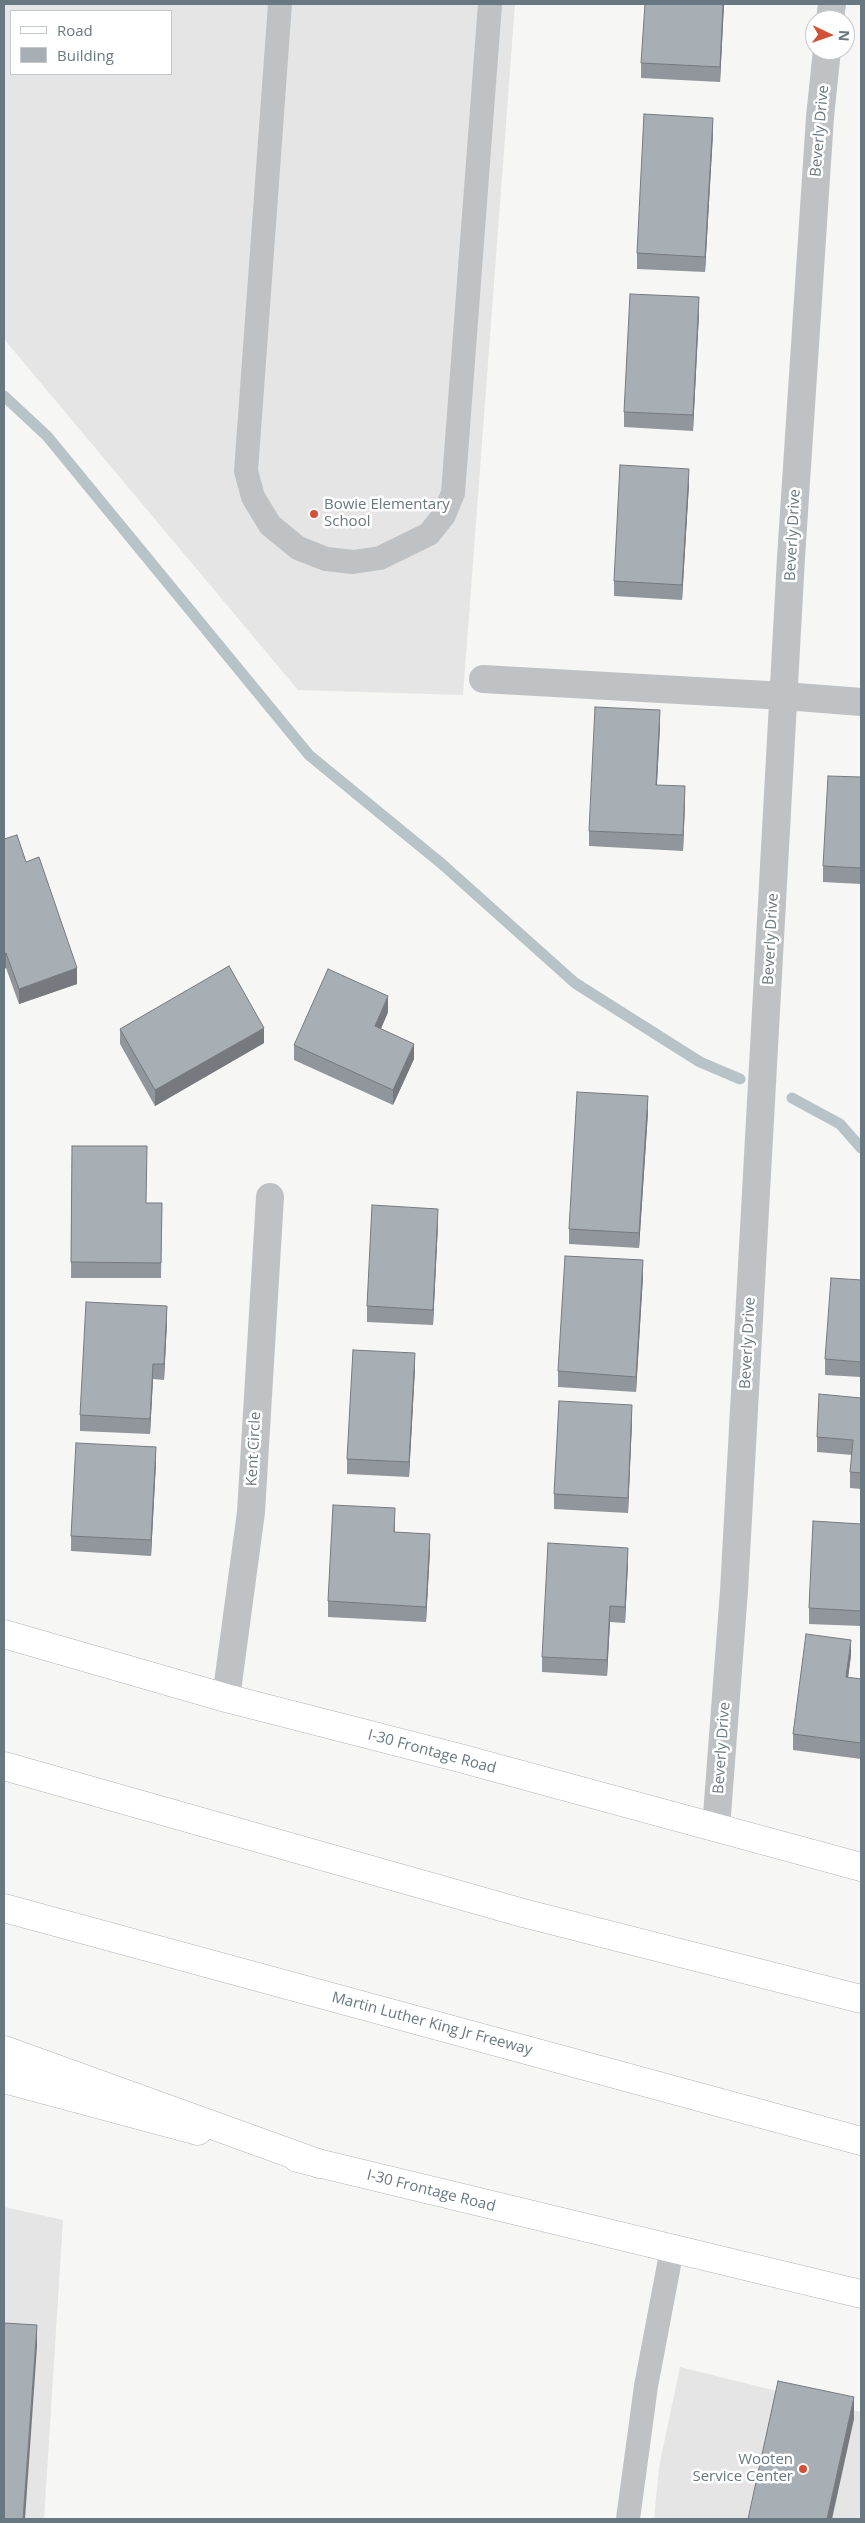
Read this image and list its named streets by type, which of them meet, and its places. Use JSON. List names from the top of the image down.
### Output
{
  "streets": {
    "main road": ["I-30 Frontage Road", "Martin Luther King Jr Freeway"],
    "street": ["Beverly Drive", "Kent Circle"]
  },
  "crossings": [
    ["Beverly Drive", "I-30 Frontage Road"],
    ["Kent Circle", "I-30 Frontage Road"]
  ],
  "places": ["Bowie Elementary School", "Wooten Service Center"],
  "legend": ["Road", "Building"],
  "north": "right"
}
